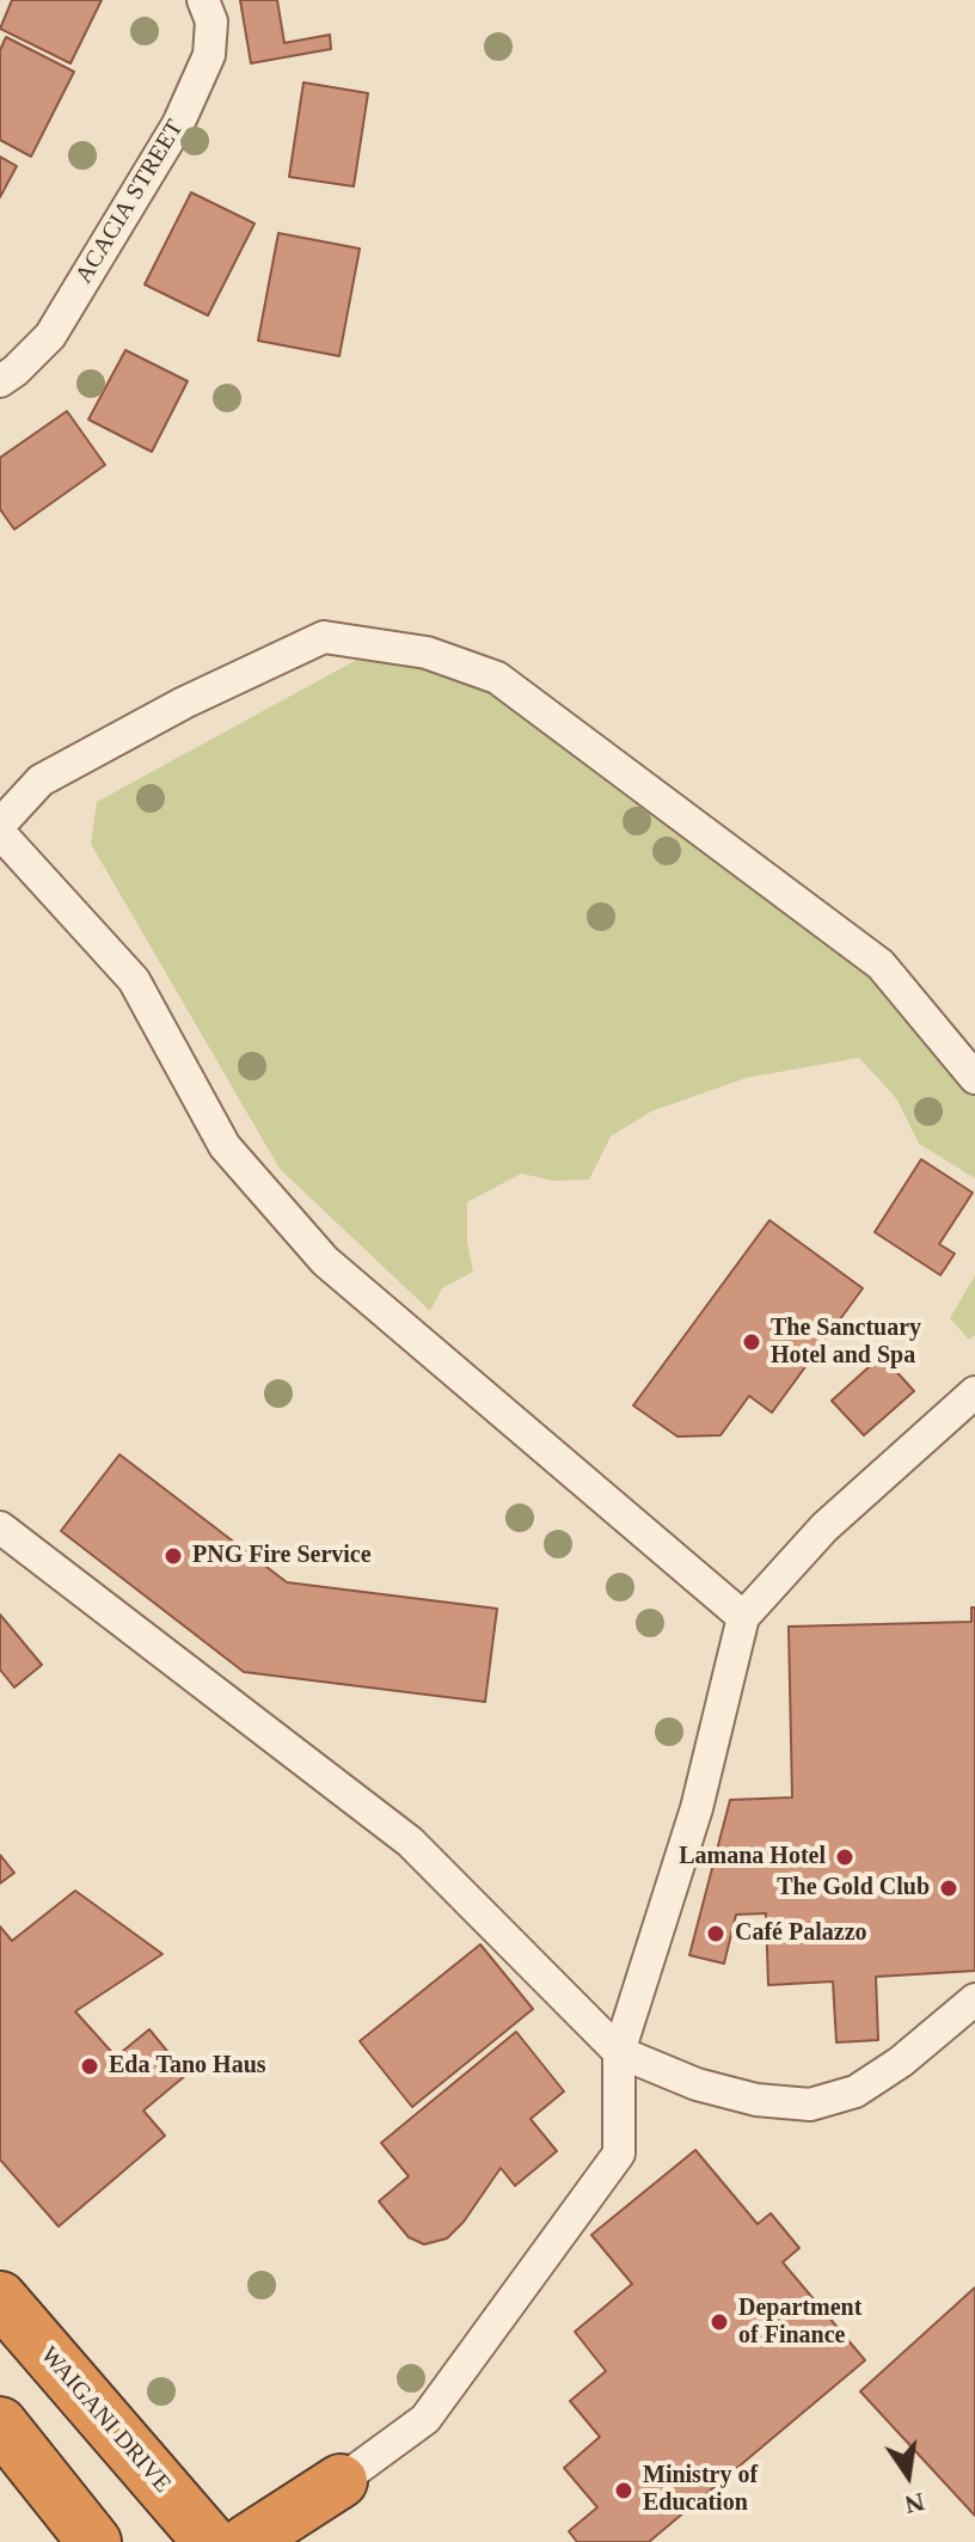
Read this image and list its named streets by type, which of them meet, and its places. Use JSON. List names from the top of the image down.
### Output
{
  "streets": {
    "highway": ["WAIGANI DRIVE"],
    "street": ["ACACIA STREET"]
  },
  "places": [
    "The Sanctuary Hotel and Spa",
    "PNG Fire Service",
    "Lamana Hotel",
    "The Gold Club",
    "Café Palazzo",
    "Eda Tano Haus",
    "Department of Finance",
    "Ministry of Education"
  ],
  "north": "bottom"
}
